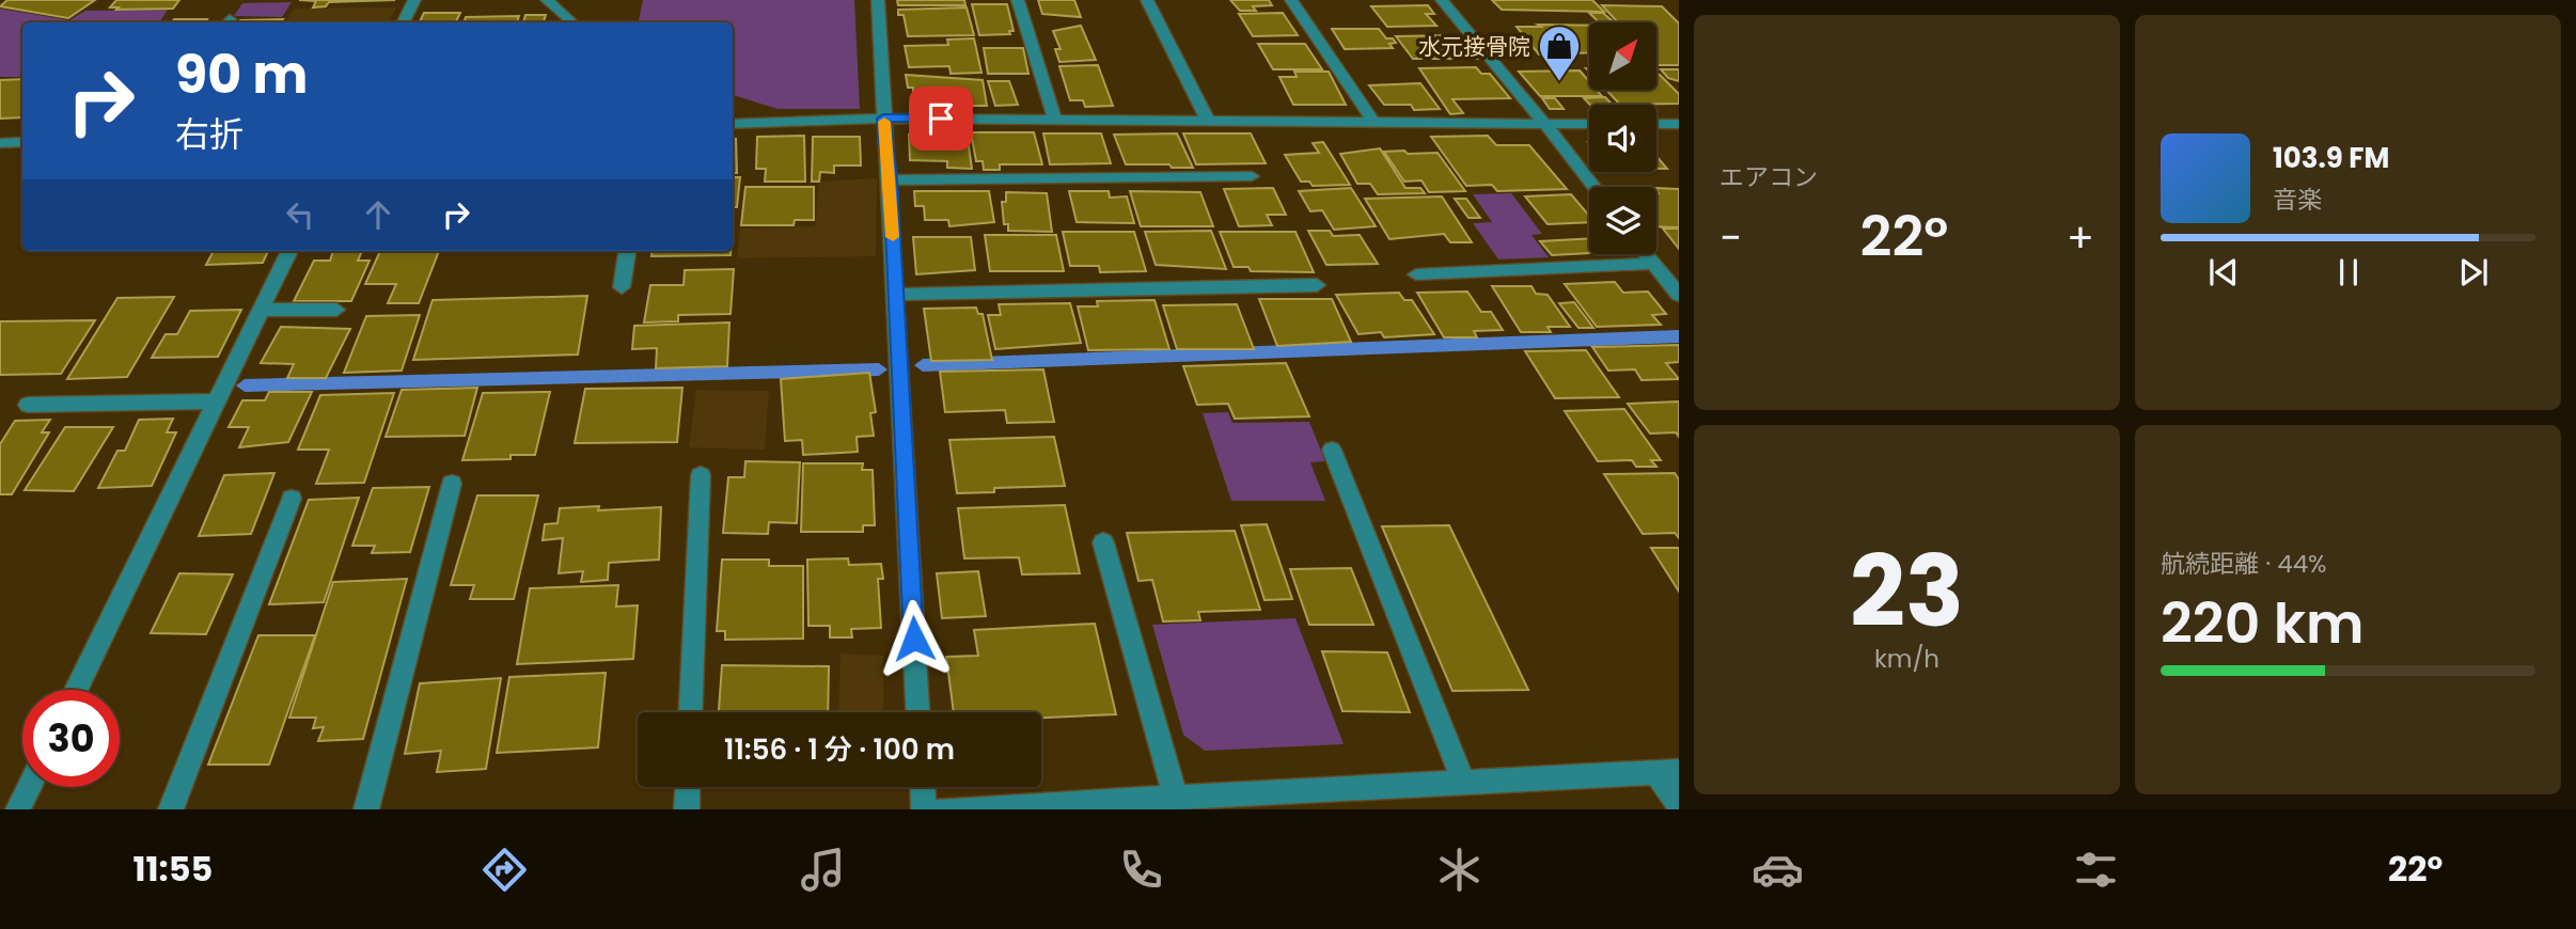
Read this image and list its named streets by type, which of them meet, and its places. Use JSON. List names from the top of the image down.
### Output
{
  "places": {
    "shop": ["水元接骨院"]
  },
  "north": "top right",
  "page": {
    "tile": [
      "エアコン",
      ["23", "km/h"],
      ["航続距離 · 44%", "220 km"]
    ],
    "turn": ["90 m", "右折"],
    "song": ["103.9 FM", "音楽"],
    "heat": ["−", "22°", "+"],
    "limit": "30",
    "trip": "11:56 · 1 分 · 100 m",
    "tabs": ["11:55", "22°"]
  }
}
